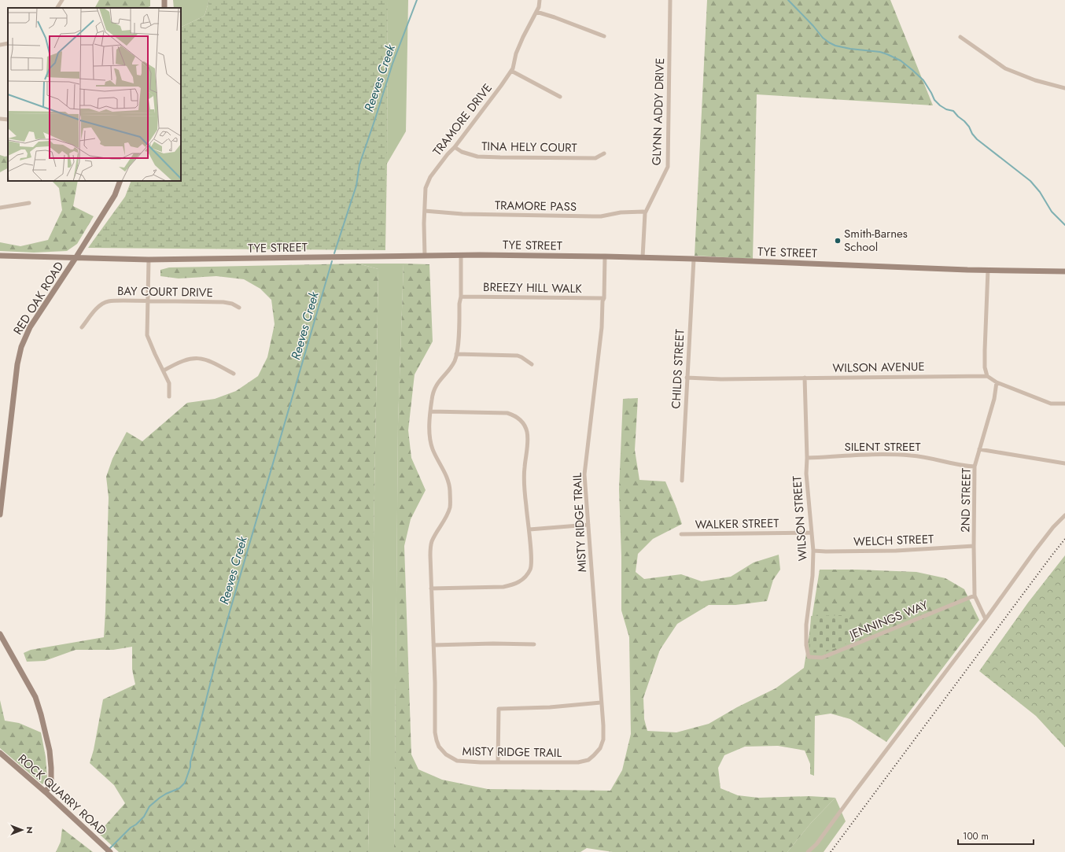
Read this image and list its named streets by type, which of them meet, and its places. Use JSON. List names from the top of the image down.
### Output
{
  "streets": {
    "street": [
      "GLYNN ADDY DRIVE",
      "TRAMORE DRIVE",
      "TINA HELY COURT",
      "TRAMORE PASS",
      "TYE STREET",
      "BREEZY HILL WALK",
      "BAY COURT DRIVE",
      "RED OAK ROAD",
      "WILSON AVENUE",
      "CHILDS STREET",
      "SILENT STREET",
      "2ND STREET",
      "WILSON STREET",
      "MISTY RIDGE TRAIL",
      "WALKER STREET",
      "WELCH STREET",
      "JENNINGS WAY",
      "ROCK QUARRY ROAD"
    ]
  },
  "crossings": [
    ["GLYNN ADDY DRIVE", "TRAMORE PASS"],
    ["GLYNN ADDY DRIVE", "TYE STREET"],
    ["TRAMORE DRIVE", "TINA HELY COURT"],
    ["TRAMORE DRIVE", "TRAMORE PASS"],
    ["TRAMORE DRIVE", "TYE STREET"],
    ["TYE STREET", "RED OAK ROAD"],
    ["TYE STREET", "CHILDS STREET"],
    ["TYE STREET", "MISTY RIDGE TRAIL"],
    ["BREEZY HILL WALK", "MISTY RIDGE TRAIL"],
    ["WILSON AVENUE", "CHILDS STREET"],
    ["WILSON AVENUE", "WILSON STREET"],
    ["SILENT STREET", "2ND STREET"],
    ["SILENT STREET", "WILSON STREET"],
    ["2ND STREET", "WELCH STREET"],
    ["2ND STREET", "JENNINGS WAY"],
    ["WILSON STREET", "WALKER STREET"],
    ["WILSON STREET", "WELCH STREET"],
    ["WILSON STREET", "JENNINGS WAY"]
  ],
  "water": ["Reeves Creek"],
  "places": ["Smith-Barnes School"],
  "scale_bar": "100 m",
  "north": "right"
}
